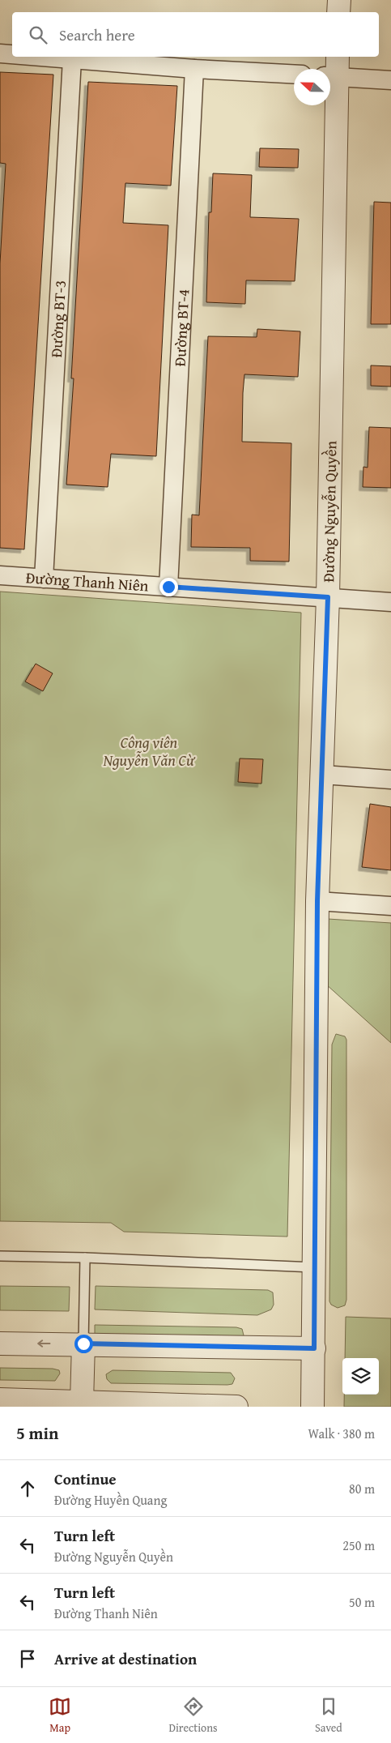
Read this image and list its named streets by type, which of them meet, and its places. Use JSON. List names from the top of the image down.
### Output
{
  "streets": {
    "street": [
      "Đường BT-3",
      "Đường BT-4",
      "Đường Nguyễn Quyền",
      "Đường Thanh Niên"
    ]
  },
  "crossings": [
    ["Đường BT-3", "Đường Thanh Niên"],
    ["Đường BT-4", "Đường Thanh Niên"],
    ["Đường Nguyễn Quyền", "Đường Thanh Niên"]
  ],
  "parks": ["Công viên Nguyễn Văn Cừ"],
  "north": "left",
  "page": {
    "search": "Search here",
    "heading": ["5 min", "Walk · 380 m"],
    "list": [
      ["Continue", "Đường Huyền Quang", "80 m"],
      ["Turn left", "Đường Nguyễn Quyền", "250 m"],
      ["Turn left", "Đường Thanh Niên", "50 m"],
      "Arrive at destination"
    ],
    "nav": ["Map", "Directions", "Saved"]
  }
}
